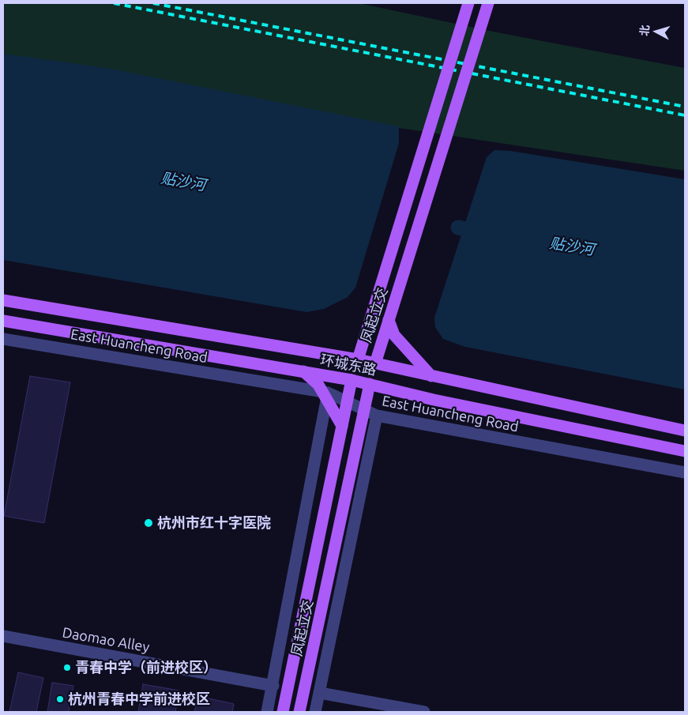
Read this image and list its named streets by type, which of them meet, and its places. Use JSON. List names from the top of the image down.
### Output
{
  "streets": {
    "main road": ["凤起立交", "环城东路"],
    "street": ["East Huancheng Road", "Daomao Alley"]
  },
  "crossings": [
    ["凤起立交", "环城东路"]
  ],
  "water": ["贴沙河"],
  "places": ["杭州市红十字医院", "青春中学（前进校区）", "杭州青春中学前进校区"],
  "north": "left"
}
